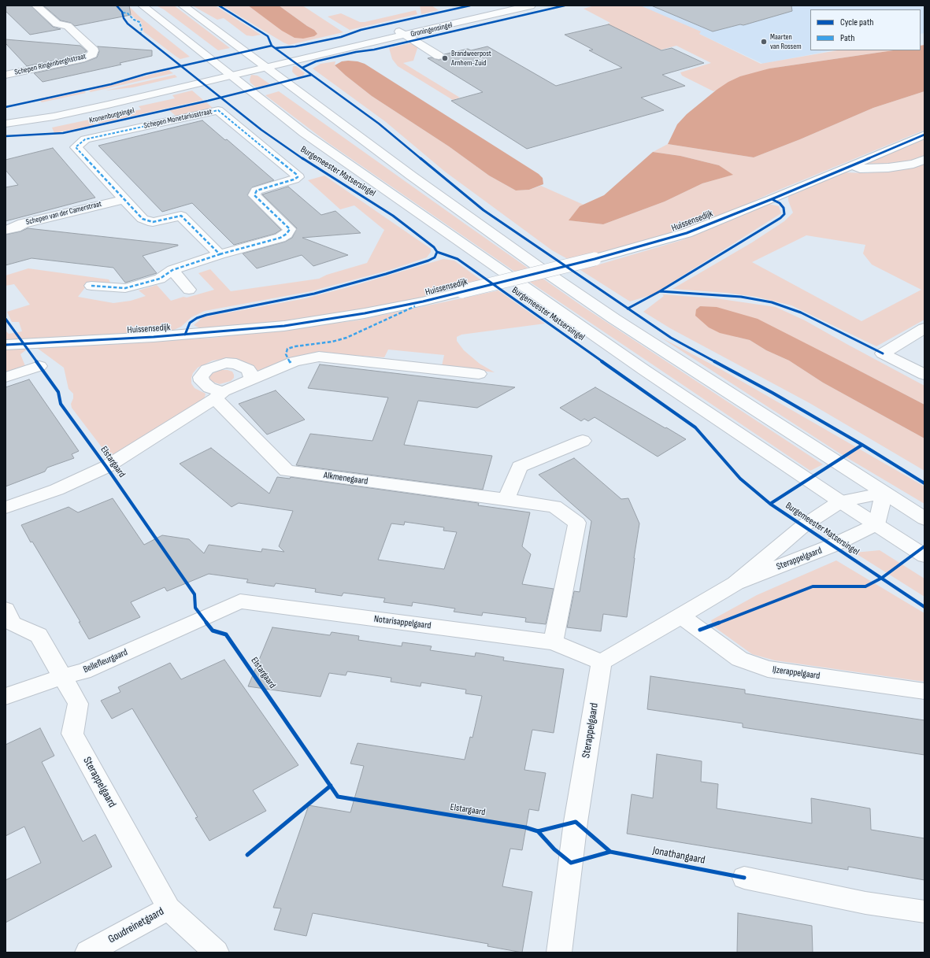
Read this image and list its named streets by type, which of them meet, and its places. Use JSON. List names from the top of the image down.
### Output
{
  "streets": {
    "street": [
      "Groningensingel",
      "Schepen Ringenberghstraat",
      "Kronenburgsingel",
      "Schepen Monetariusstraat",
      "Burgemeester Matsersingel",
      "Schepen van der Camerstraat",
      "Huissensedijk",
      "Elstargaard",
      "Alkmenegaard",
      "Sterappelgaard",
      "Notarisappelgaard",
      "Bellefleurgaard",
      "IJzerappelgaard",
      "Goudreinetgaard"
    ],
    "cycle path": ["Jonathangaard"]
  },
  "crossings": [
    ["Groningensingel", "Kronenburgsingel"],
    ["Groningensingel", "Burgemeester Matsersingel"],
    ["Kronenburgsingel", "Burgemeester Matsersingel"],
    ["Schepen Monetariusstraat", "Schepen van der Camerstraat"],
    ["Burgemeester Matsersingel", "Sterappelgaard"],
    ["Elstargaard", "Alkmenegaard"],
    ["Alkmenegaard", "Notarisappelgaard"],
    ["Sterappelgaard", "Notarisappelgaard"],
    ["Sterappelgaard", "Bellefleurgaard"],
    ["Sterappelgaard", "IJzerappelgaard"],
    ["Sterappelgaard", "Goudreinetgaard"],
    ["Notarisappelgaard", "Bellefleurgaard"]
  ],
  "places": ["Maarten van Rossem", "Brandweerpost Arnhem-Zuid"],
  "legend": ["Cycle path", "Path"]
}
